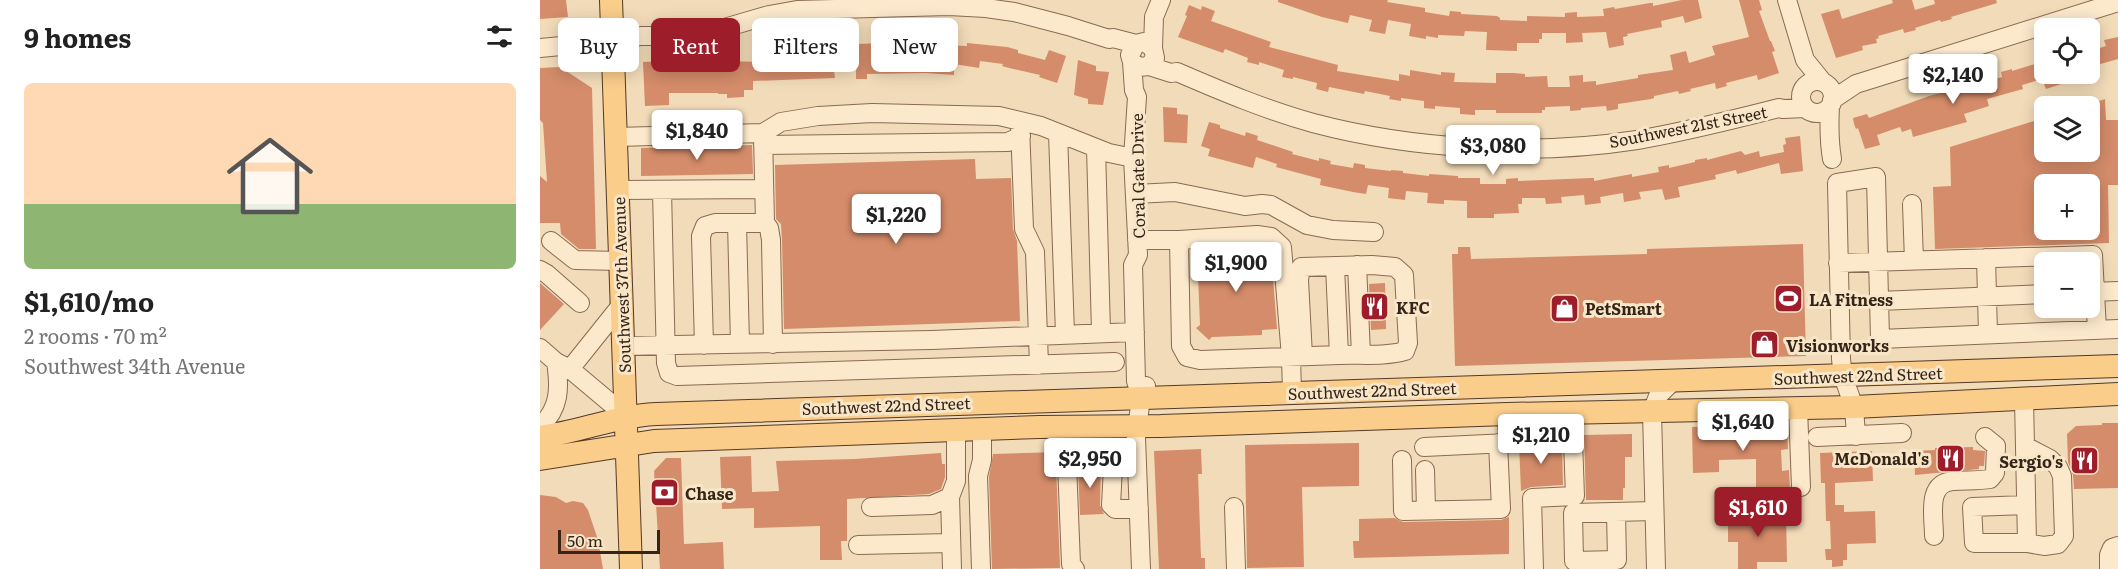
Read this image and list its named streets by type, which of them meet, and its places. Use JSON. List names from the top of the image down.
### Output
{
  "streets": {
    "main road": ["Southwest 37th Avenue", "Southwest 22nd Street"],
    "street": ["Southwest 21st Street", "Coral Gate Drive"]
  },
  "crossings": [
    ["Southwest 21st Street", "Coral Gate Drive"],
    ["Coral Gate Drive", "Southwest 22nd Street"],
    ["Southwest 37th Avenue", "Southwest 22nd Street"]
  ],
  "places": {
    "sports": ["LA Fitness"],
    "restaurant": ["KFC", "McDonald's", "Sergio's"],
    "shop": ["PetSmart", "Visionworks"],
    "bank": ["Chase"]
  },
  "scale_bar": "50 m",
  "page": {
    "heading": "9 homes",
    "map_buttons": ["+", "−"],
    "chip": [
      "Buy",
      "Rent",
      "Filters",
      "New"
    ],
    "price": [
      "$2,140",
      "$1,840",
      "$3,080",
      "$1,220",
      "$1,900",
      "$1,640",
      "$1,210",
      "$2,950",
      "$1,610"
    ],
    "list": [
      {
        "name": "$1,610/mo",
        "note": "2 rooms · 70 m² · Southwest 34th Avenue"
      }
    ],
    "scale": "50 m"
  }
}
